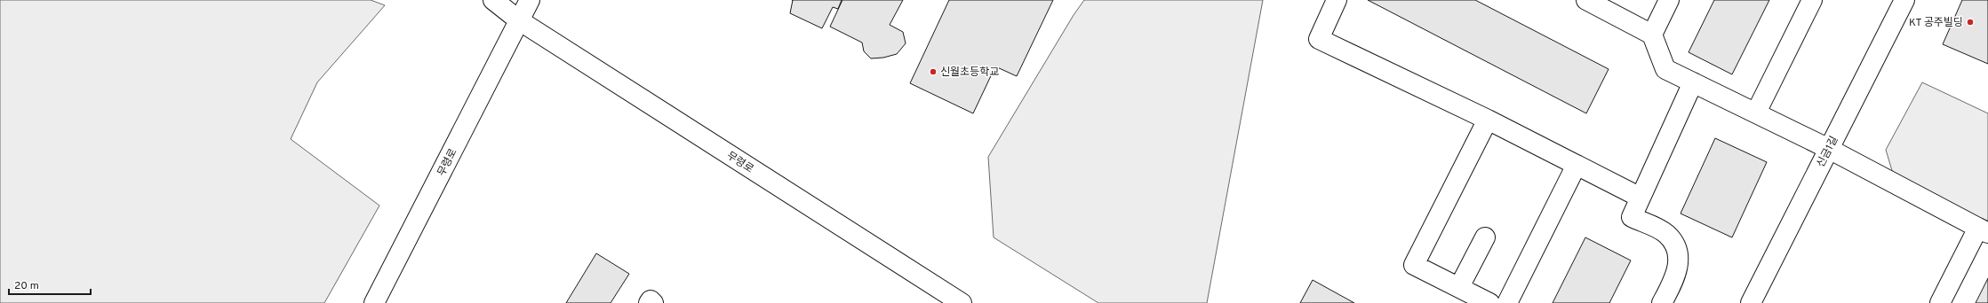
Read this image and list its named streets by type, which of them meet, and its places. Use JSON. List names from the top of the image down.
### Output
{
  "streets": {
    "main road": ["신금1길", "무령로"]
  },
  "places": ["KT 공주빌딩", "신월초등학교"],
  "scale_bar": "20 m"
}
